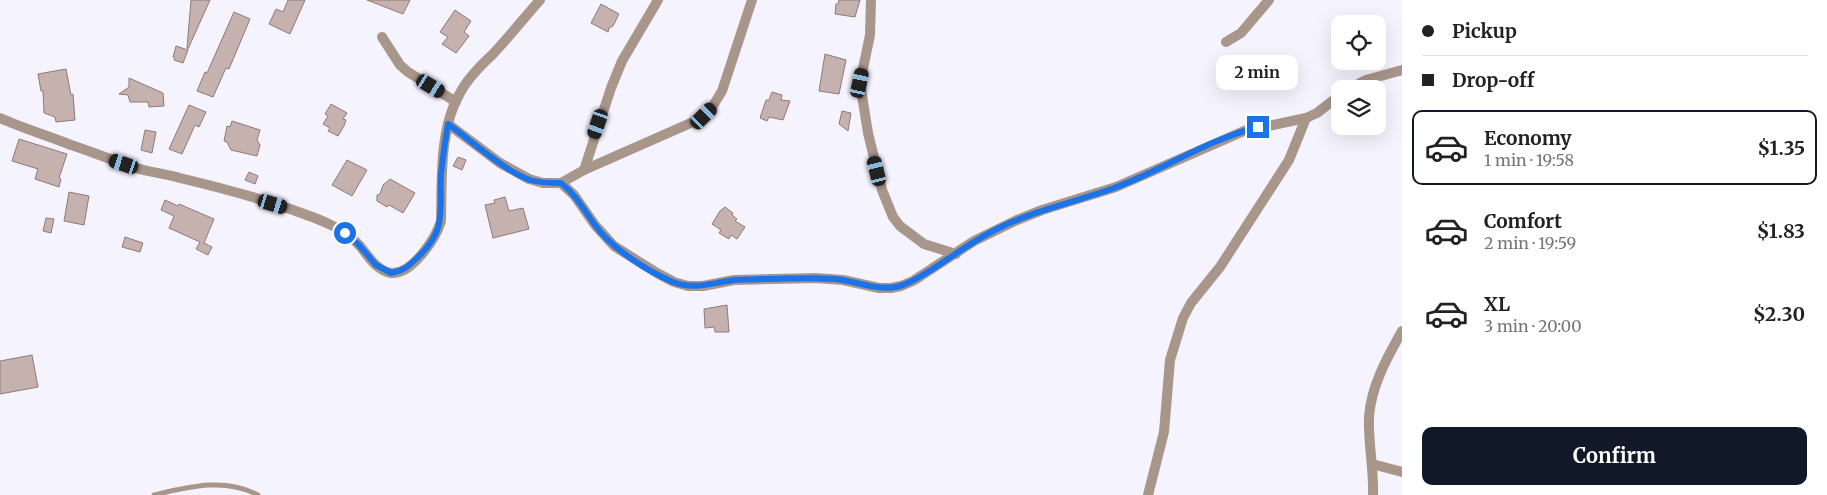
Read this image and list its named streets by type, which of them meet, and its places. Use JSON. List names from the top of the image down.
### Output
{
  "page": {
    "banner": ["Pickup", "Drop-off"],
    "bubble": "2 min",
    "list": [
      {
        "name": "Economy",
        "note": "1 min · 19:58",
        "value": "$1.35"
      },
      {
        "name": "Comfort",
        "note": "2 min · 19:59",
        "value": "$1.83"
      },
      {
        "name": "XL",
        "note": "3 min · 20:00",
        "value": "$2.30"
      }
    ],
    "buttons": "Confirm"
  }
}
